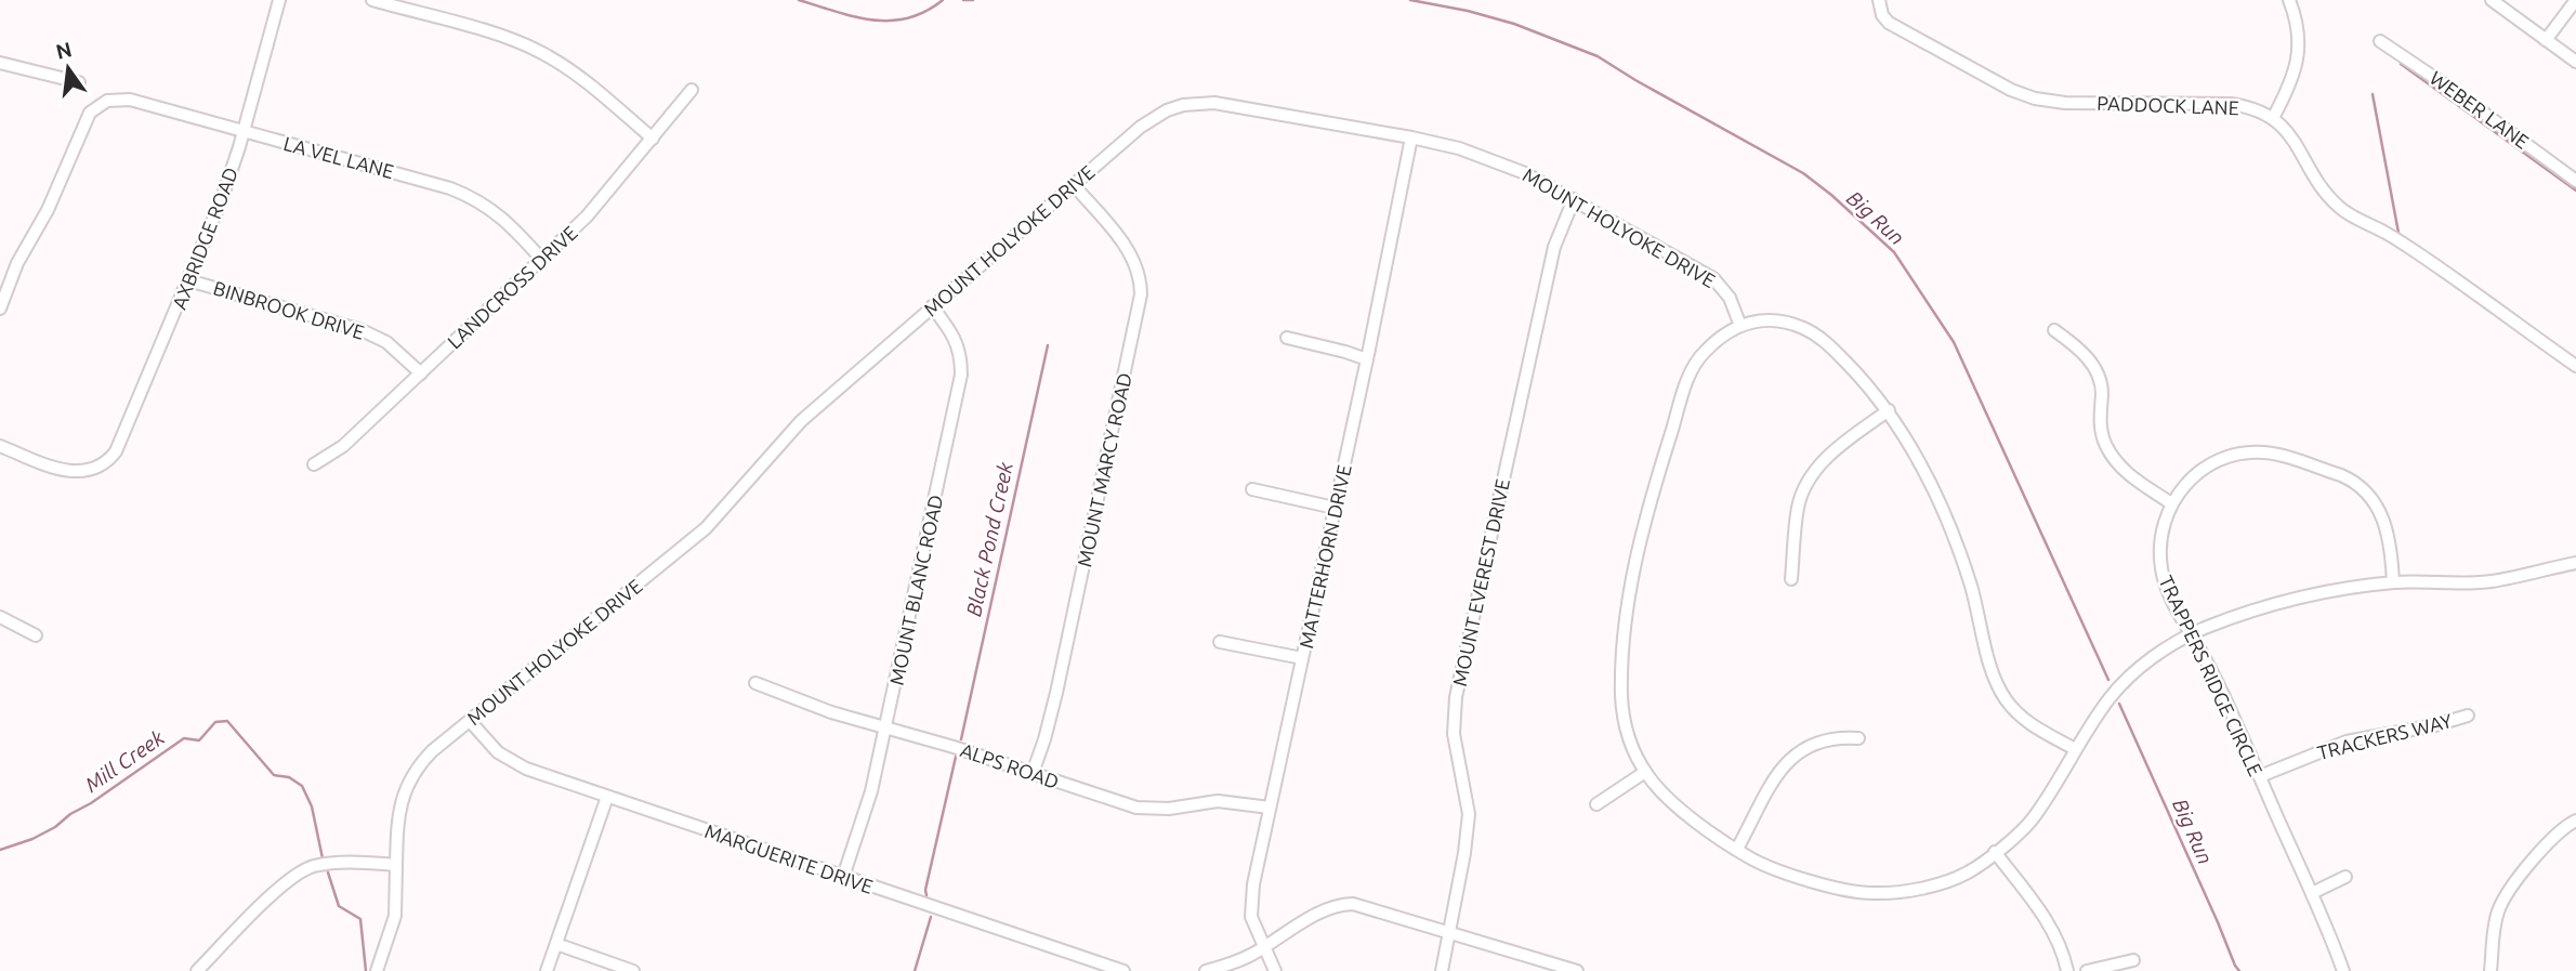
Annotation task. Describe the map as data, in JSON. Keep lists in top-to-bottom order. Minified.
{"streets":{"street":["PADDOCK LANE","WEBER LANE","LA VEL LANE","MOUNT HOLYOKE DRIVE","AXBRIDGE ROAD","LANDCROSS DRIVE","BINBROOK DRIVE","MOUNT MARCY ROAD","MATTERHORN DRIVE","MOUNT EVEREST DRIVE","MOUNT BLANC ROAD","TRAPPERS RIDGE CIRCLE","TRACKERS WAY","ALPS ROAD","MARGUERITE DRIVE"]},"crossings":[["LA VEL LANE","AXBRIDGE ROAD"],["LA VEL LANE","LANDCROSS DRIVE"],["MOUNT HOLYOKE DRIVE","MOUNT MARCY ROAD"],["MOUNT HOLYOKE DRIVE","MATTERHORN DRIVE"],["MOUNT HOLYOKE DRIVE","MOUNT EVEREST DRIVE"],["MOUNT HOLYOKE DRIVE","MOUNT BLANC ROAD"],["MOUNT HOLYOKE DRIVE","MARGUERITE DRIVE"],["AXBRIDGE ROAD","BINBROOK DRIVE"],["LANDCROSS DRIVE","BINBROOK DRIVE"],["MOUNT MARCY ROAD","ALPS ROAD"],["MATTERHORN DRIVE","ALPS ROAD"],["MOUNT BLANC ROAD","ALPS ROAD"],["MOUNT BLANC ROAD","MARGUERITE DRIVE"],["TRAPPERS RIDGE CIRCLE","TRACKERS WAY"]],"water":["Big Run","Black Pond Creek","Mill Creek"],"north":"top"}
